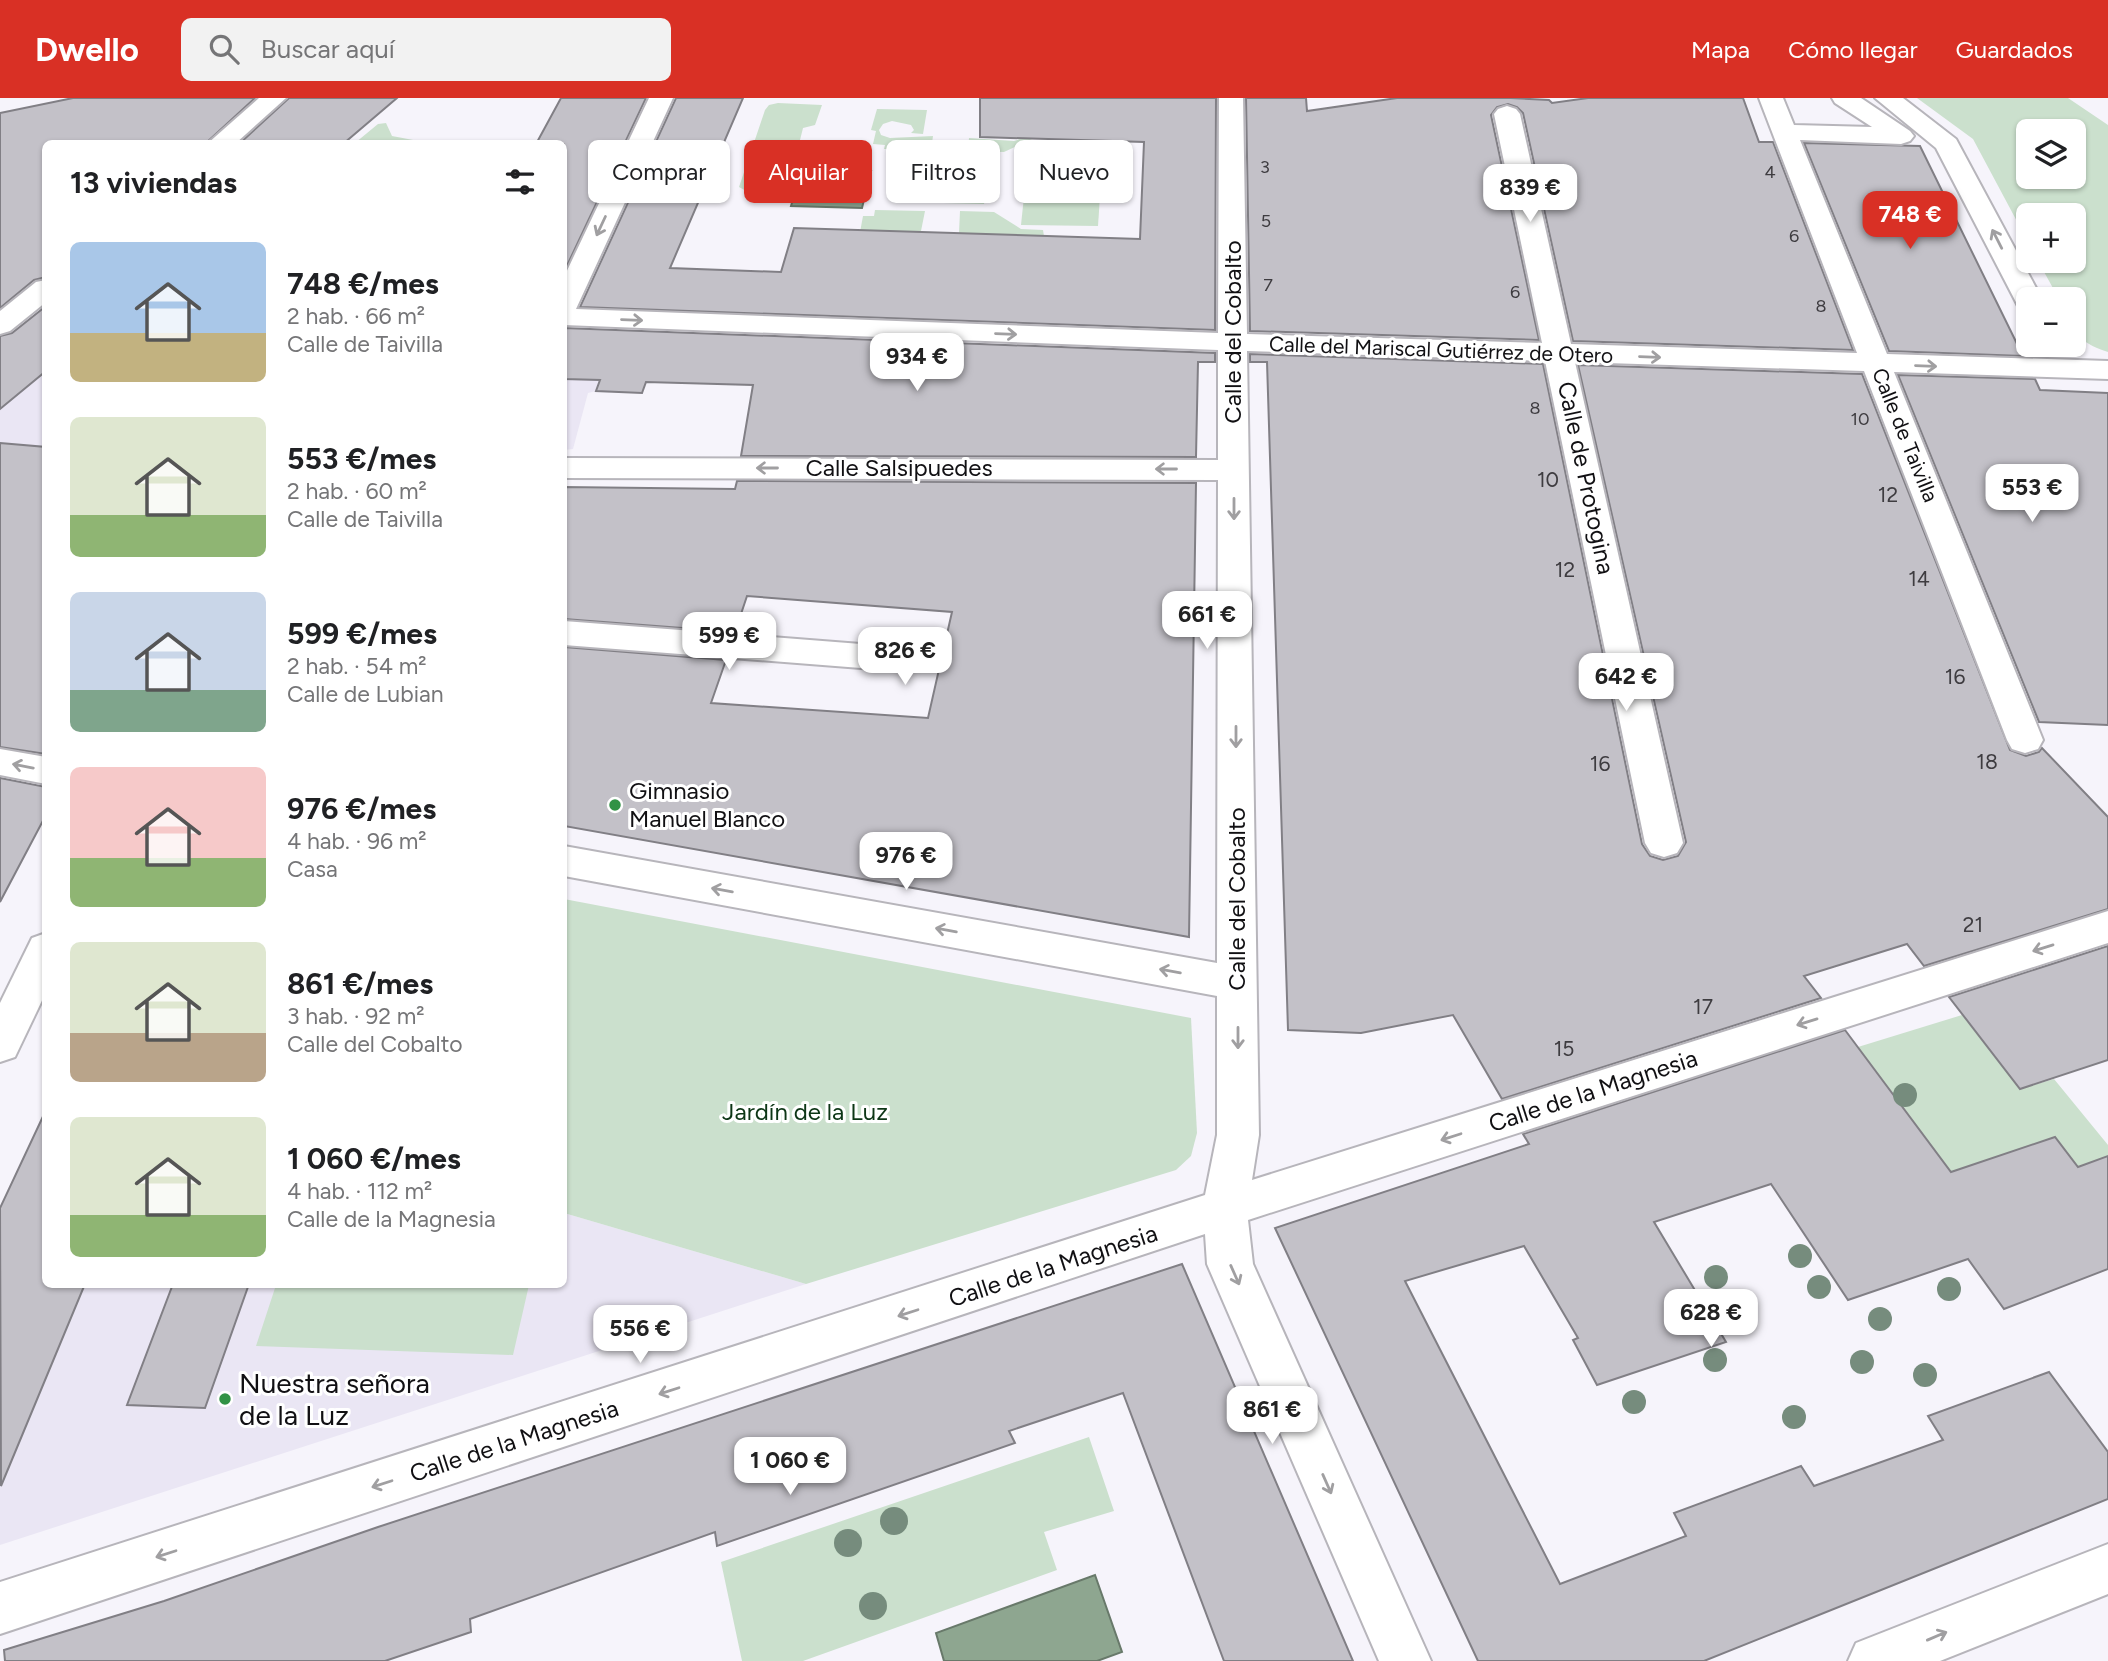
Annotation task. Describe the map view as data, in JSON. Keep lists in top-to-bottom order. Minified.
{"streets":{"street":["Calle del Cobalto","Calle del Mariscal Gutiérrez de Otero","Calle de Taivilla","Calle Salsipuedes","Calle de Protogina","Calle de la Magnesia"]},"crossings":[["Calle del Cobalto","Calle del Mariscal Gutiérrez de Otero"],["Calle del Cobalto","Calle Salsipuedes"],["Calle del Cobalto","Calle de la Magnesia"],["Calle del Mariscal Gutiérrez de Otero","Calle de Taivilla"],["Calle del Mariscal Gutiérrez de Otero","Calle de Protogina"]],"one_way":["Calle del Cobalto","Calle del Mariscal Gutiérrez de Otero","Calle de la Magnesia"],"parks":["Jardín de la Luz"],"places":["Gimnasio Manuel Blanco","Nuestra señora de la Luz"],"house_numbers":["3","4","5","6","7","6","8","8","10","10","12","12","14","16","18","16","21","17","15"],"page":{"header":"Dwello","search":"Buscar aquí","nav":["Mapa","Cómo llegar","Guardados"],"map_buttons":["+","−"],"chip":["Comprar","Alquilar","Filtros","Nuevo"],"heading":"13 viviendas","price":["839 €","748 €","934 €","553 €","661 €","599 €","826 €","642 €","976 €","628 €","556 €","861 €","1 060 €"],"list":[{"name":"748 €/mes","note":"2 hab. · 66 m² · Calle de Taivilla"},{"name":"553 €/mes","note":"2 hab. · 60 m² · Calle de Taivilla"},{"name":"599 €/mes","note":"2 hab. · 54 m² · Calle de Lubian"},{"name":"976 €/mes","note":"4 hab. · 96 m² · Casa"},{"name":"861 €/mes","note":"3 hab. · 92 m² · Calle del Cobalto"},{"name":"1 060 €/mes","note":"4 hab. · 112 m² · Calle de la Magnesia"}]}}
